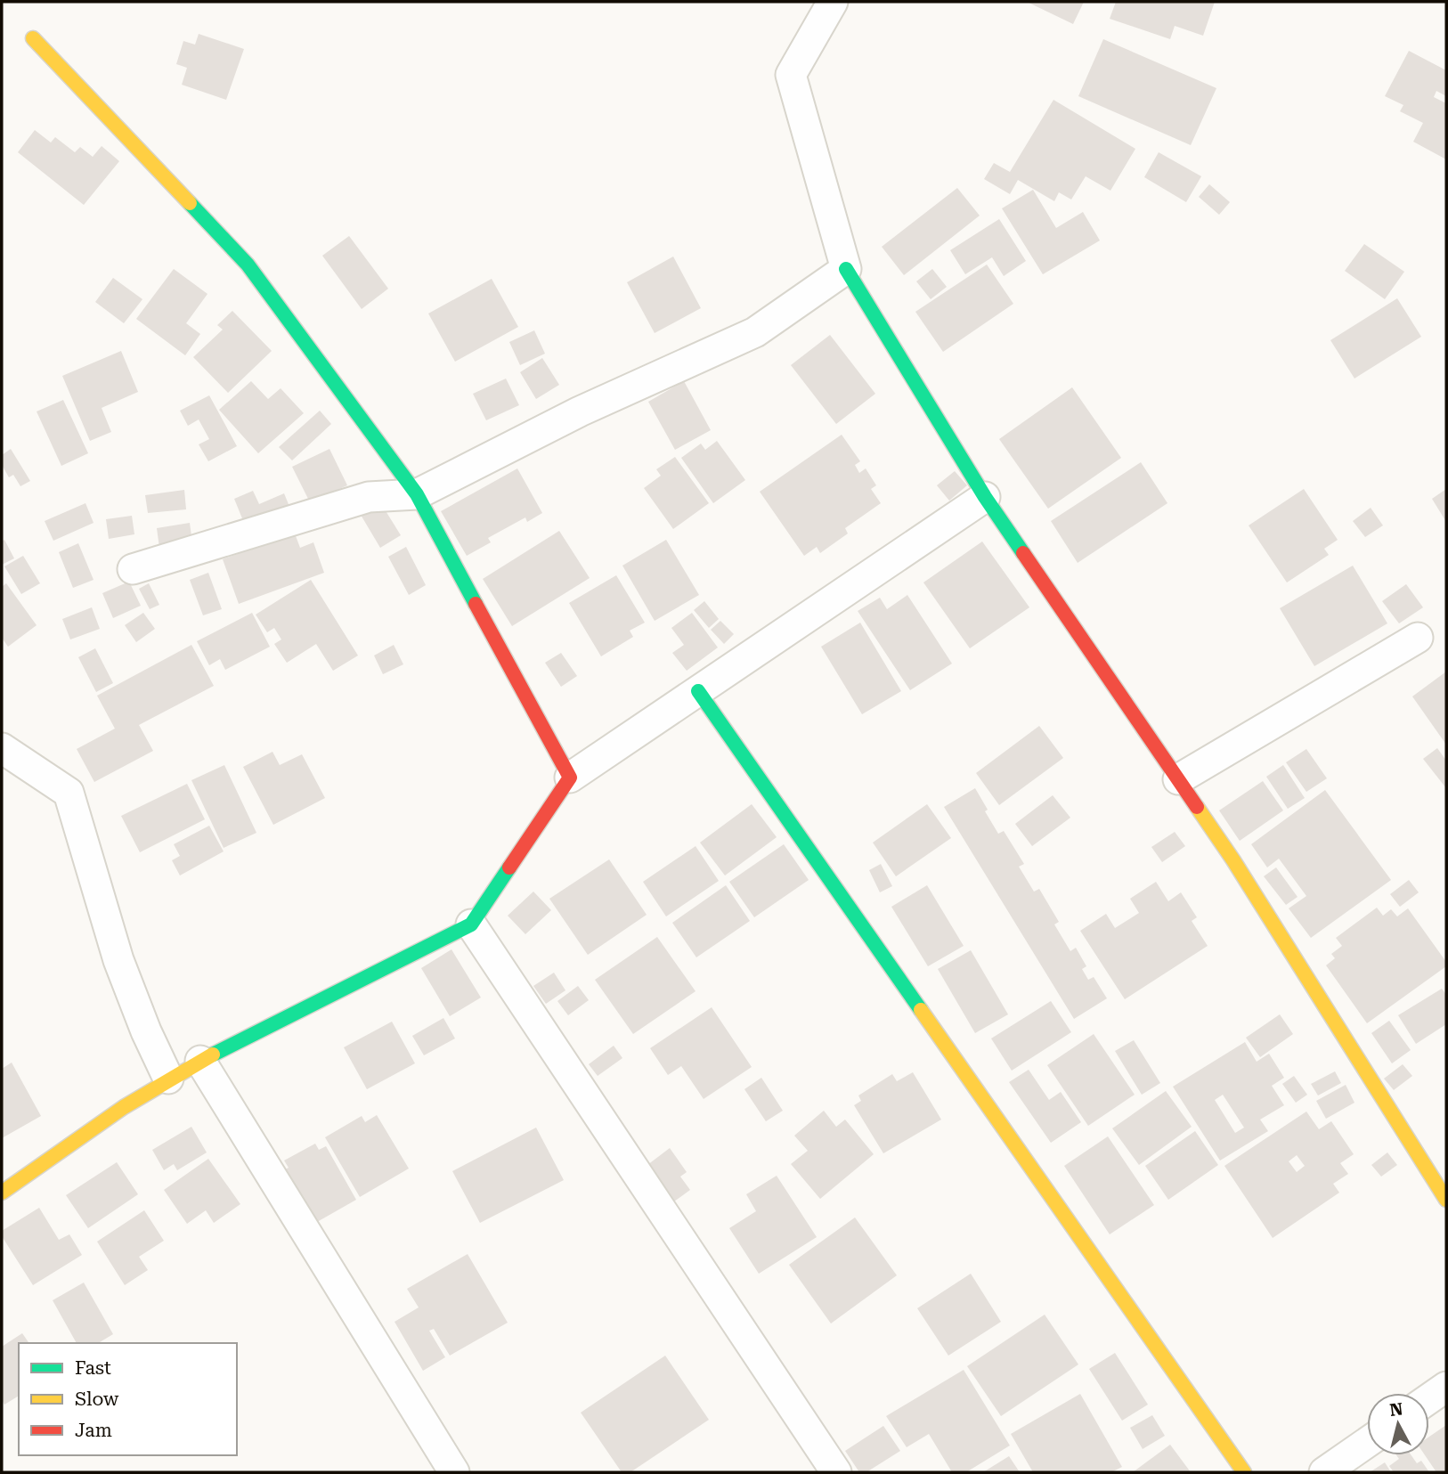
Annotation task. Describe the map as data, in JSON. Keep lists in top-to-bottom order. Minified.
{"legend":["Fast","Slow","Jam"],"north":"top"}
